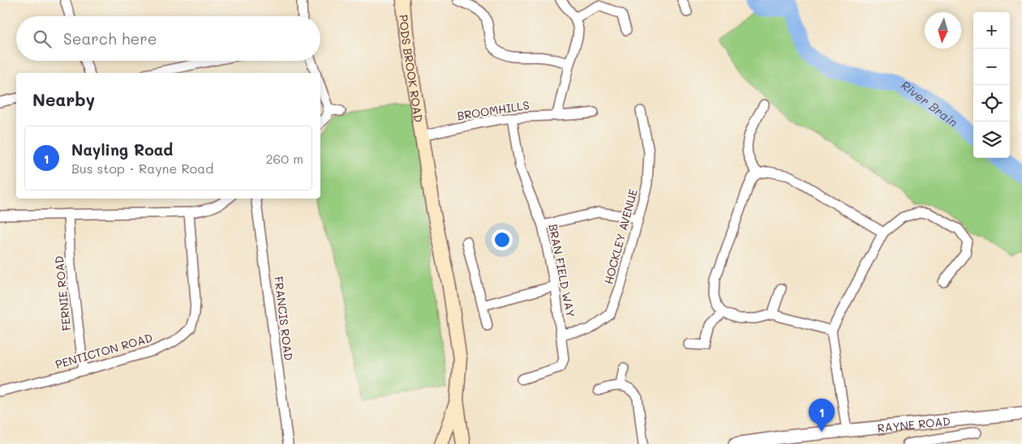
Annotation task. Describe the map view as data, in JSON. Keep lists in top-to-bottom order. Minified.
{"streets":{"main road":["PODS BROOK ROAD"],"street":["BROOMHILLS","HOCKLEY AVENUE","BRAN FIELD WAY","FERNIE ROAD","FRANCIS ROAD","PENTICTON ROAD","RAYNE ROAD"]},"crossings":[["PODS BROOK ROAD","BROOMHILLS"],["BROOMHILLS","BRAN FIELD WAY"],["HOCKLEY AVENUE","BRAN FIELD WAY"],["FERNIE ROAD","PENTICTON ROAD"]],"water":["River Brain"],"north":"bottom","page":{"map_buttons":["+","−"],"search":"Search here","heading":"Nearby","list":[{"mark":"1","name":"Nayling Road","note":"Bus stop · Rayne Road","value":"260 m"}],"pins":"1"}}
